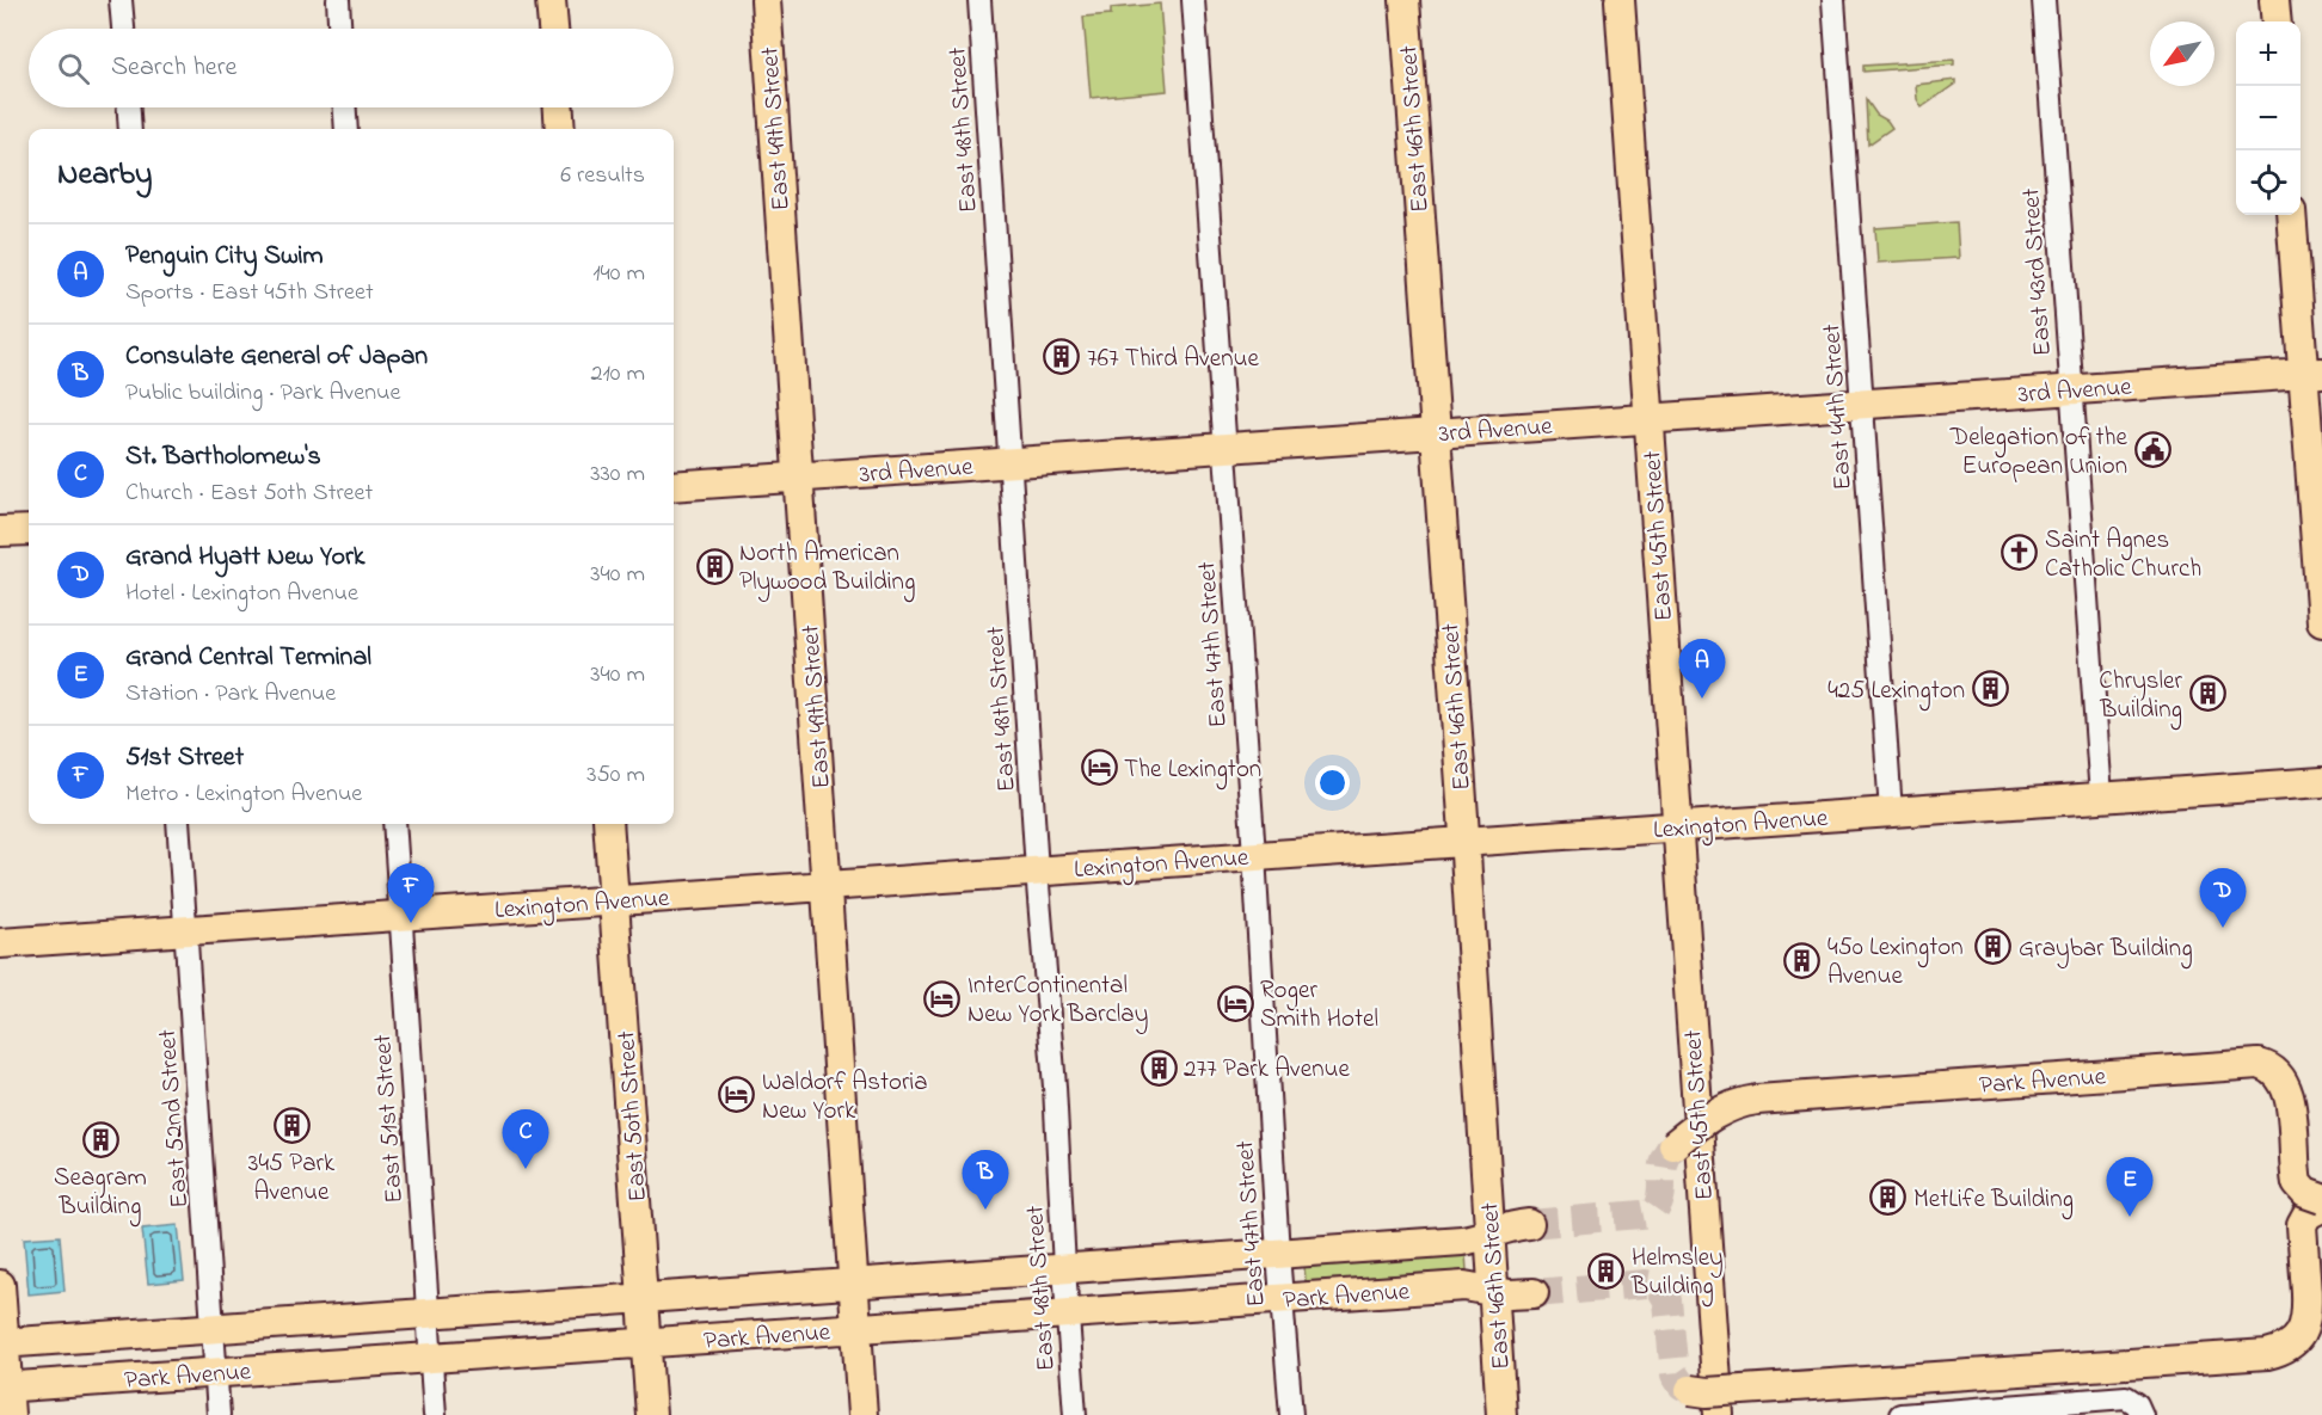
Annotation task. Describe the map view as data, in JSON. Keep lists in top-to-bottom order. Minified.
{"streets":{"main road":["East 49th Street","East 46th Street","3rd Avenue","East 45th Street","Lexington Avenue","Park Avenue","East 50th Street"],"street":["East 48th Street","East 43rd Street","East 44th Street","East 47th Street","East 52nd Street","East 51st Street"]},"crossings":[["East 49th Street","3rd Avenue"],["East 49th Street","Lexington Avenue"],["East 49th Street","Park Avenue"],["East 46th Street","3rd Avenue"],["East 46th Street","Lexington Avenue"],["East 46th Street","Park Avenue"],["East 48th Street","3rd Avenue"],["East 48th Street","Lexington Avenue"],["East 48th Street","Park Avenue"],["East 43rd Street","3rd Avenue"],["East 43rd Street","Lexington Avenue"],["3rd Avenue","East 44th Street"],["3rd Avenue","East 45th Street"],["3rd Avenue","East 47th Street"],["East 44th Street","Lexington Avenue"],["East 45th Street","Lexington Avenue"],["East 47th Street","Lexington Avenue"],["East 47th Street","Park Avenue"],["Lexington Avenue","East 50th Street"],["Lexington Avenue","East 52nd Street"],["Lexington Avenue","East 51st Street"],["Park Avenue","East 50th Street"],["Park Avenue","East 52nd Street"],["Park Avenue","East 51st Street"]],"places":{"building":["767 Third Avenue","North American Plywood Building","425 Lexington","Chrysler Building","Graybar Building","450 Lexington Avenue","277 Park Avenue","345 Park Avenue","Seagram Building","MetLife Building","Helmsley Building"],"public building":["Delegation of the European Union"],"church":["Saint Agnes Catholic Church"],"hotel":["The Lexington","InterContinental New York Barclay","Roger Smith Hotel","Waldorf Astoria New York"]},"north":"bottom left","page":{"map_buttons":["+","−"],"search":"Search here","heading":["Nearby","6 results"],"list":[{"mark":"A","name":"Penguin City Swim","note":"Sports · East 45th Street","value":"140 m"},{"mark":"B","name":"Consulate General of Japan","note":"Public building · Park Avenue","value":"210 m"},{"mark":"C","name":"St. Bartholomew's","note":"Church · East 50th Street","value":"330 m"},{"mark":"D","name":"Grand Hyatt New York","note":"Hotel · Lexington Avenue","value":"340 m"},{"mark":"E","name":"Grand Central Terminal","note":"Station · Park Avenue","value":"340 m"},{"mark":"F","name":"51st Street","note":"Metro · Lexington Avenue","value":"350 m"}],"pins":["A","F","D","C","B","E"]}}
